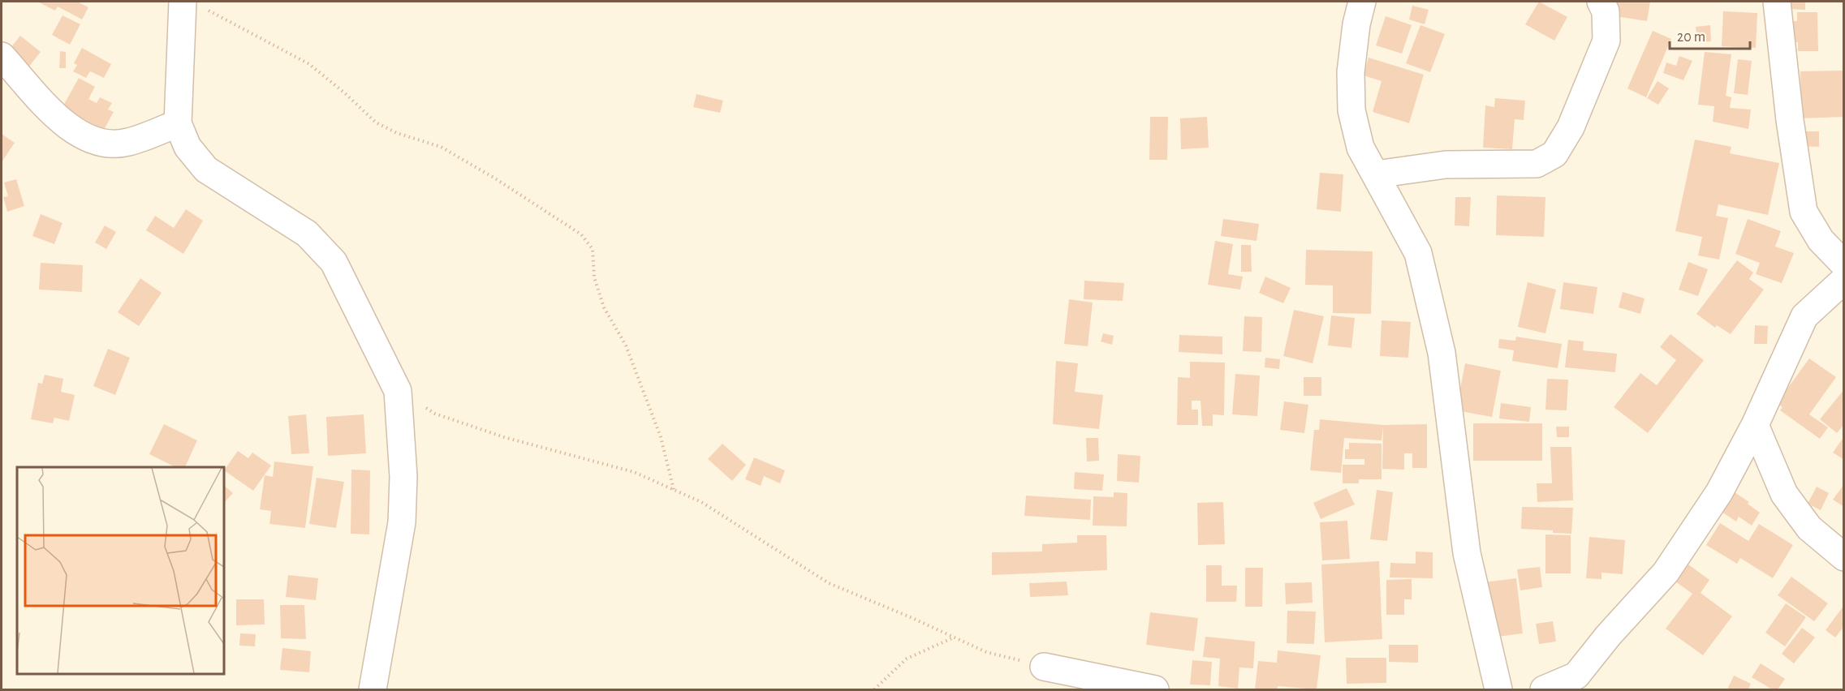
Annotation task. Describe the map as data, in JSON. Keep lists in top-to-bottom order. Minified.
{"scale_bar":"20 m"}
